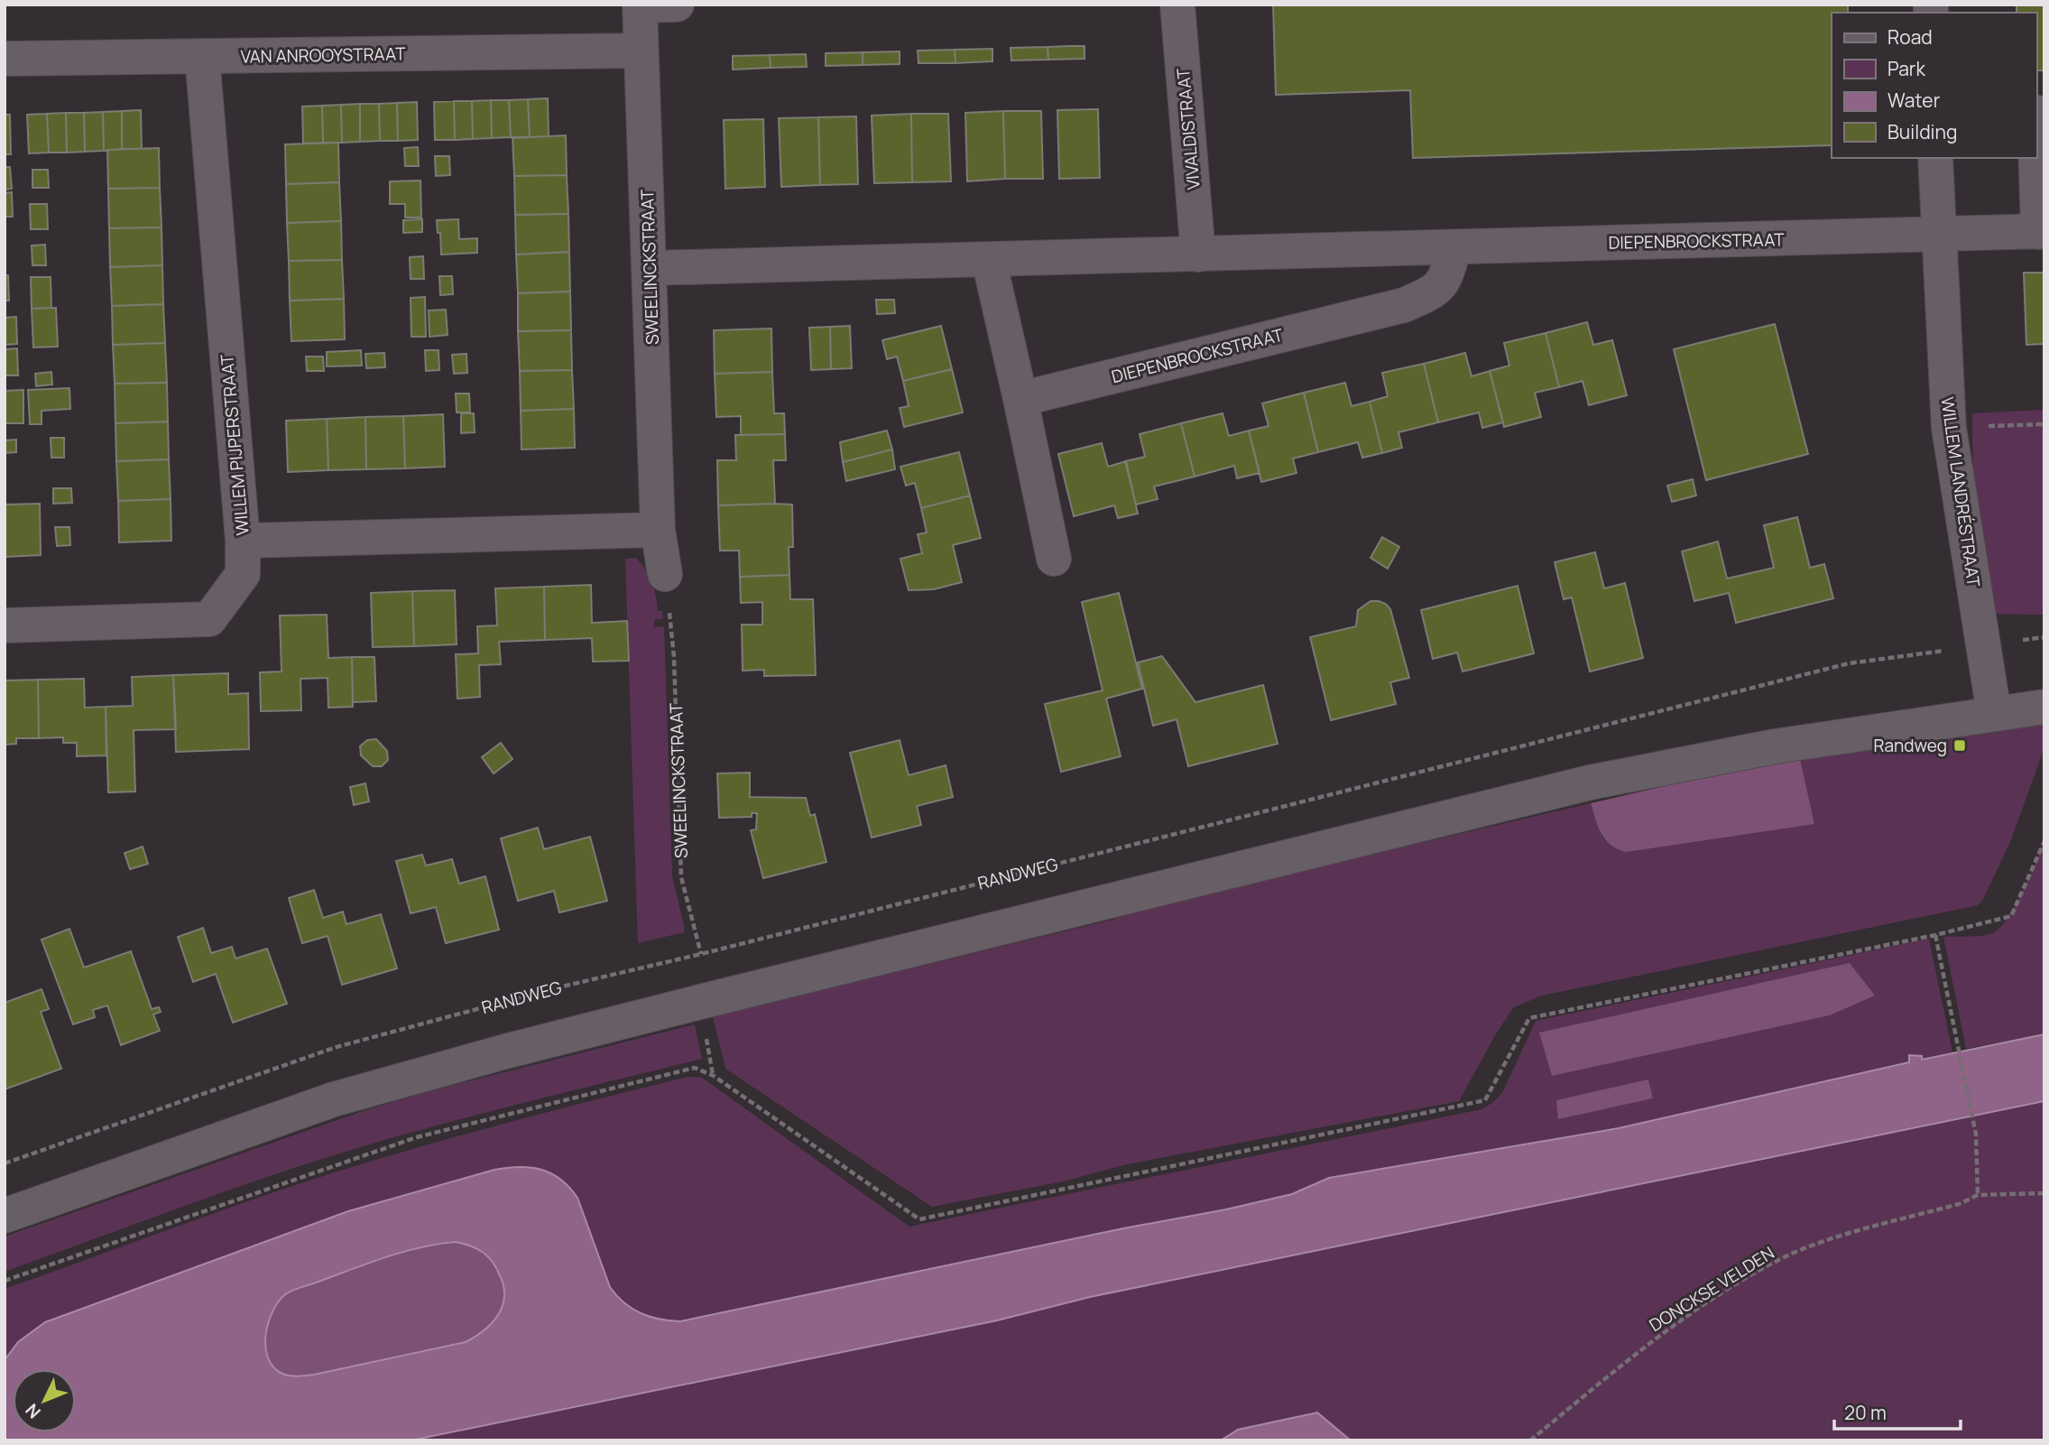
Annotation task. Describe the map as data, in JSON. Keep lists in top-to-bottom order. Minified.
{"streets":{"street":["VAN ANROOYSTRAAT","VIVALDISTRAAT","DIEPENBROCKSTRAAT","SWEELINCKSTRAAT","WILLEM PIJPERSTRAAT","WILLEM LANDRÉSTRAAT"],"path":["RANDWEG","DONCKSE VELDEN"]},"crossings":[["VAN ANROOYSTRAAT","SWEELINCKSTRAAT"],["VAN ANROOYSTRAAT","WILLEM PIJPERSTRAAT"],["VIVALDISTRAAT","DIEPENBROCKSTRAAT"],["DIEPENBROCKSTRAAT","SWEELINCKSTRAAT"],["DIEPENBROCKSTRAAT","WILLEM LANDRÉSTRAAT"],["SWEELINCKSTRAAT","RANDWEG"],["WILLEM LANDRÉSTRAAT","RANDWEG"]],"places":{"transit":["Randweg"]},"legend":["Road","Park","Water","Building"],"scale_bar":"20 m","north":"bottom left"}
